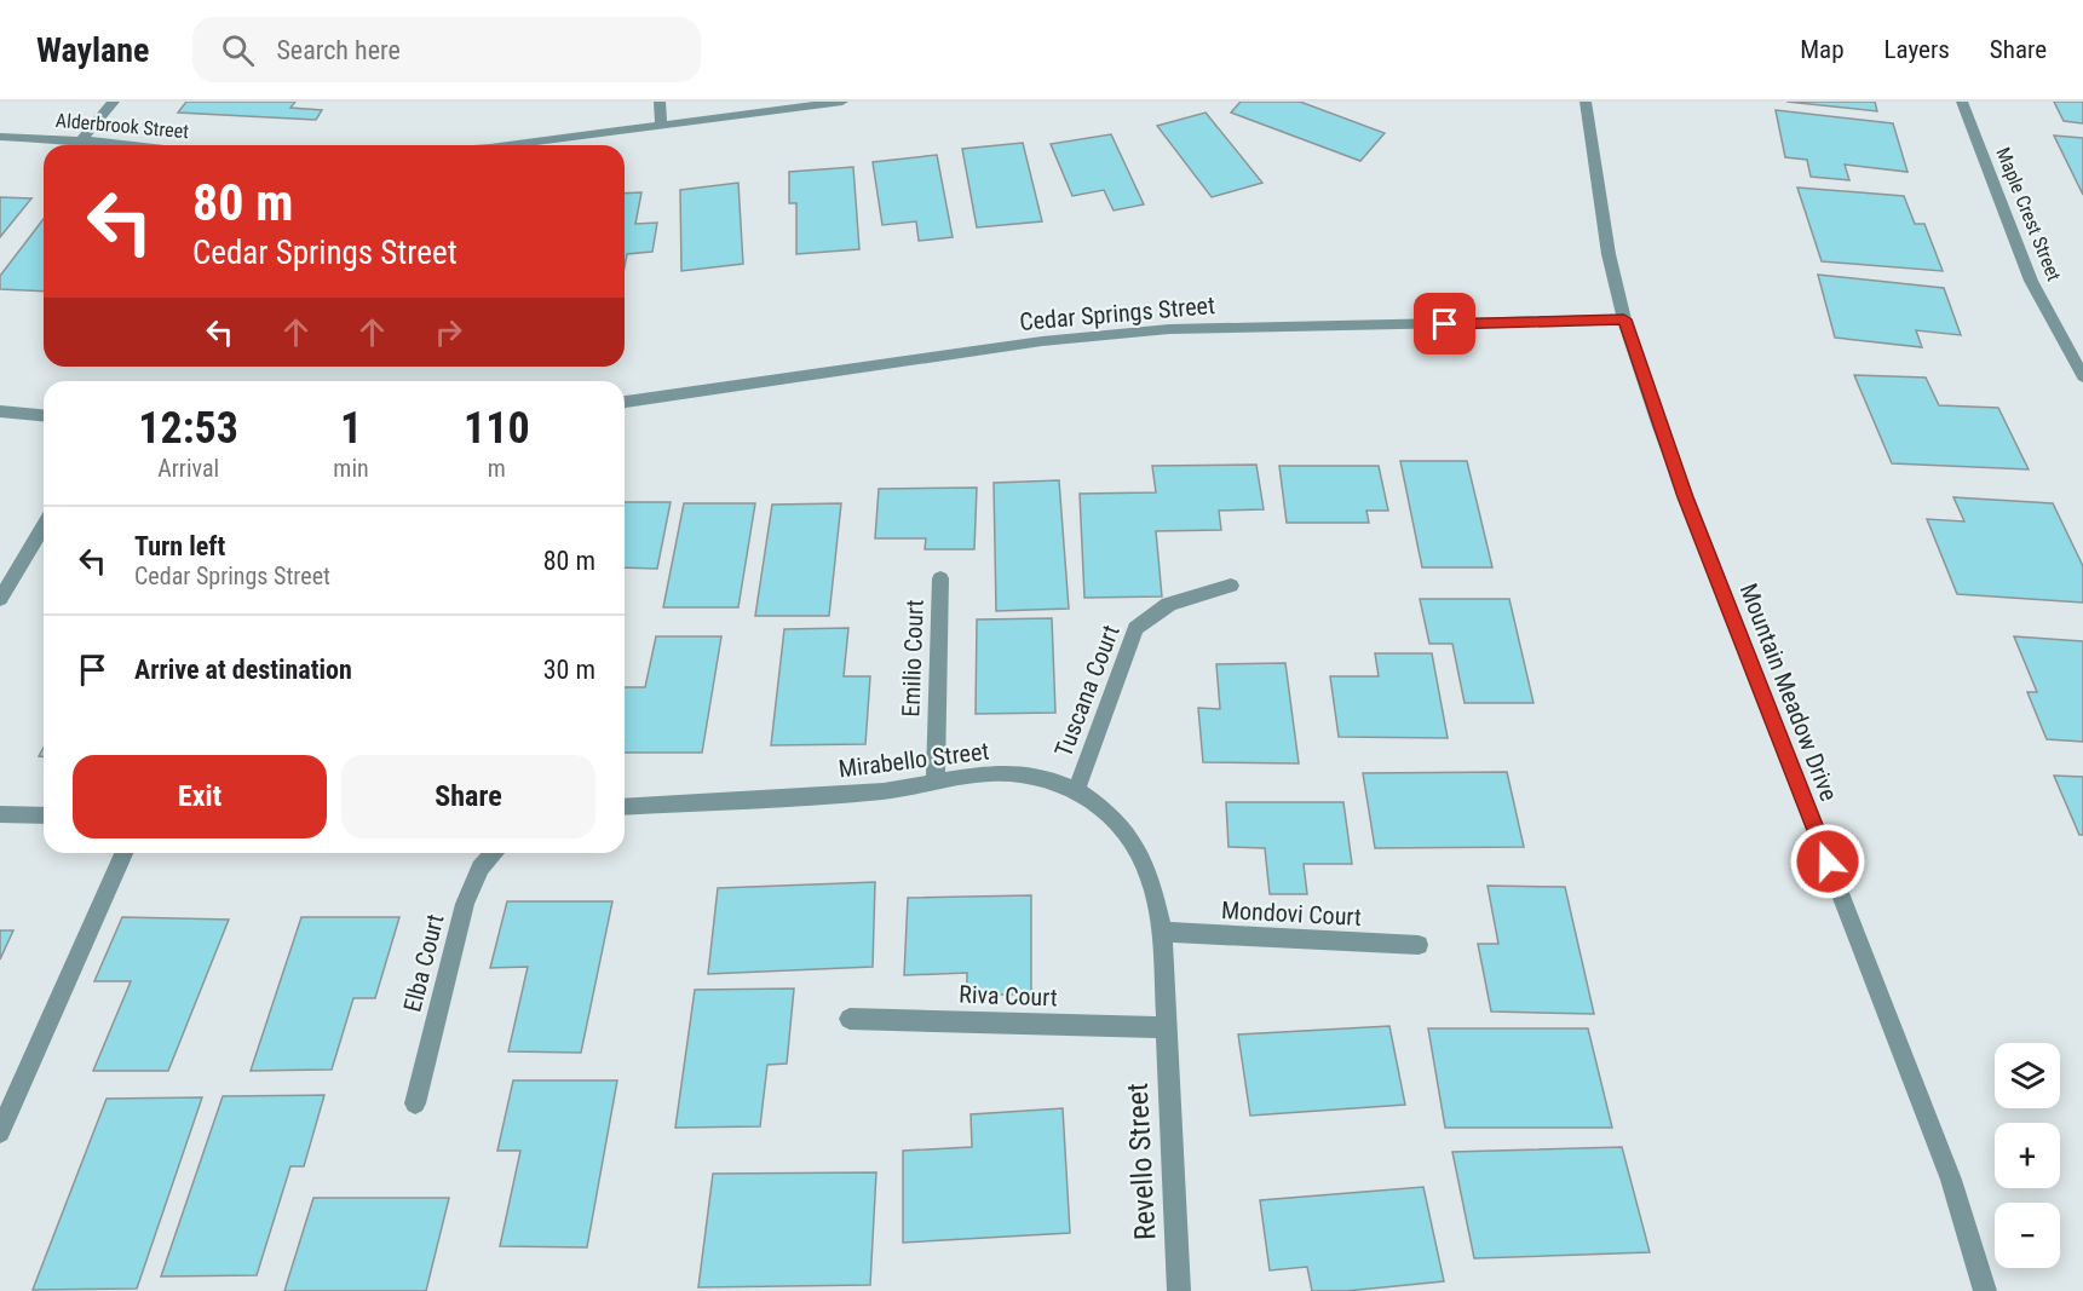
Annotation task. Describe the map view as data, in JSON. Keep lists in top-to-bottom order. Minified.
{"streets":{"street":["Alderbrook Street","Maple Crest Street","Cedar Springs Street","Emilio Court","Tuscana Court","Mountain Meadow Drive","Mirabello Street","Mondovi Court","Elba Court","Riva Court","Revello Street"]},"crossings":[["Cedar Springs Street","Mountain Meadow Drive"],["Emilio Court","Mirabello Street"],["Tuscana Court","Mirabello Street"],["Mirabello Street","Mondovi Court"],["Mirabello Street","Riva Court"],["Mirabello Street","Revello Street"],["Riva Court","Revello Street"]],"page":{"header":"Waylane","search":"Search here","nav":["Map","Layers","Share"],"turn":["80 m","Cedar Springs Street"],"eta":["12:53","Arrival","1","min","110","m"],"list":[{"name":"Turn left","note":"Cedar Springs Street","value":"80 m"},{"name":"Arrive at destination","value":"30 m"}],"buttons":["Exit","Share"],"map_buttons":["+","−"]}}
